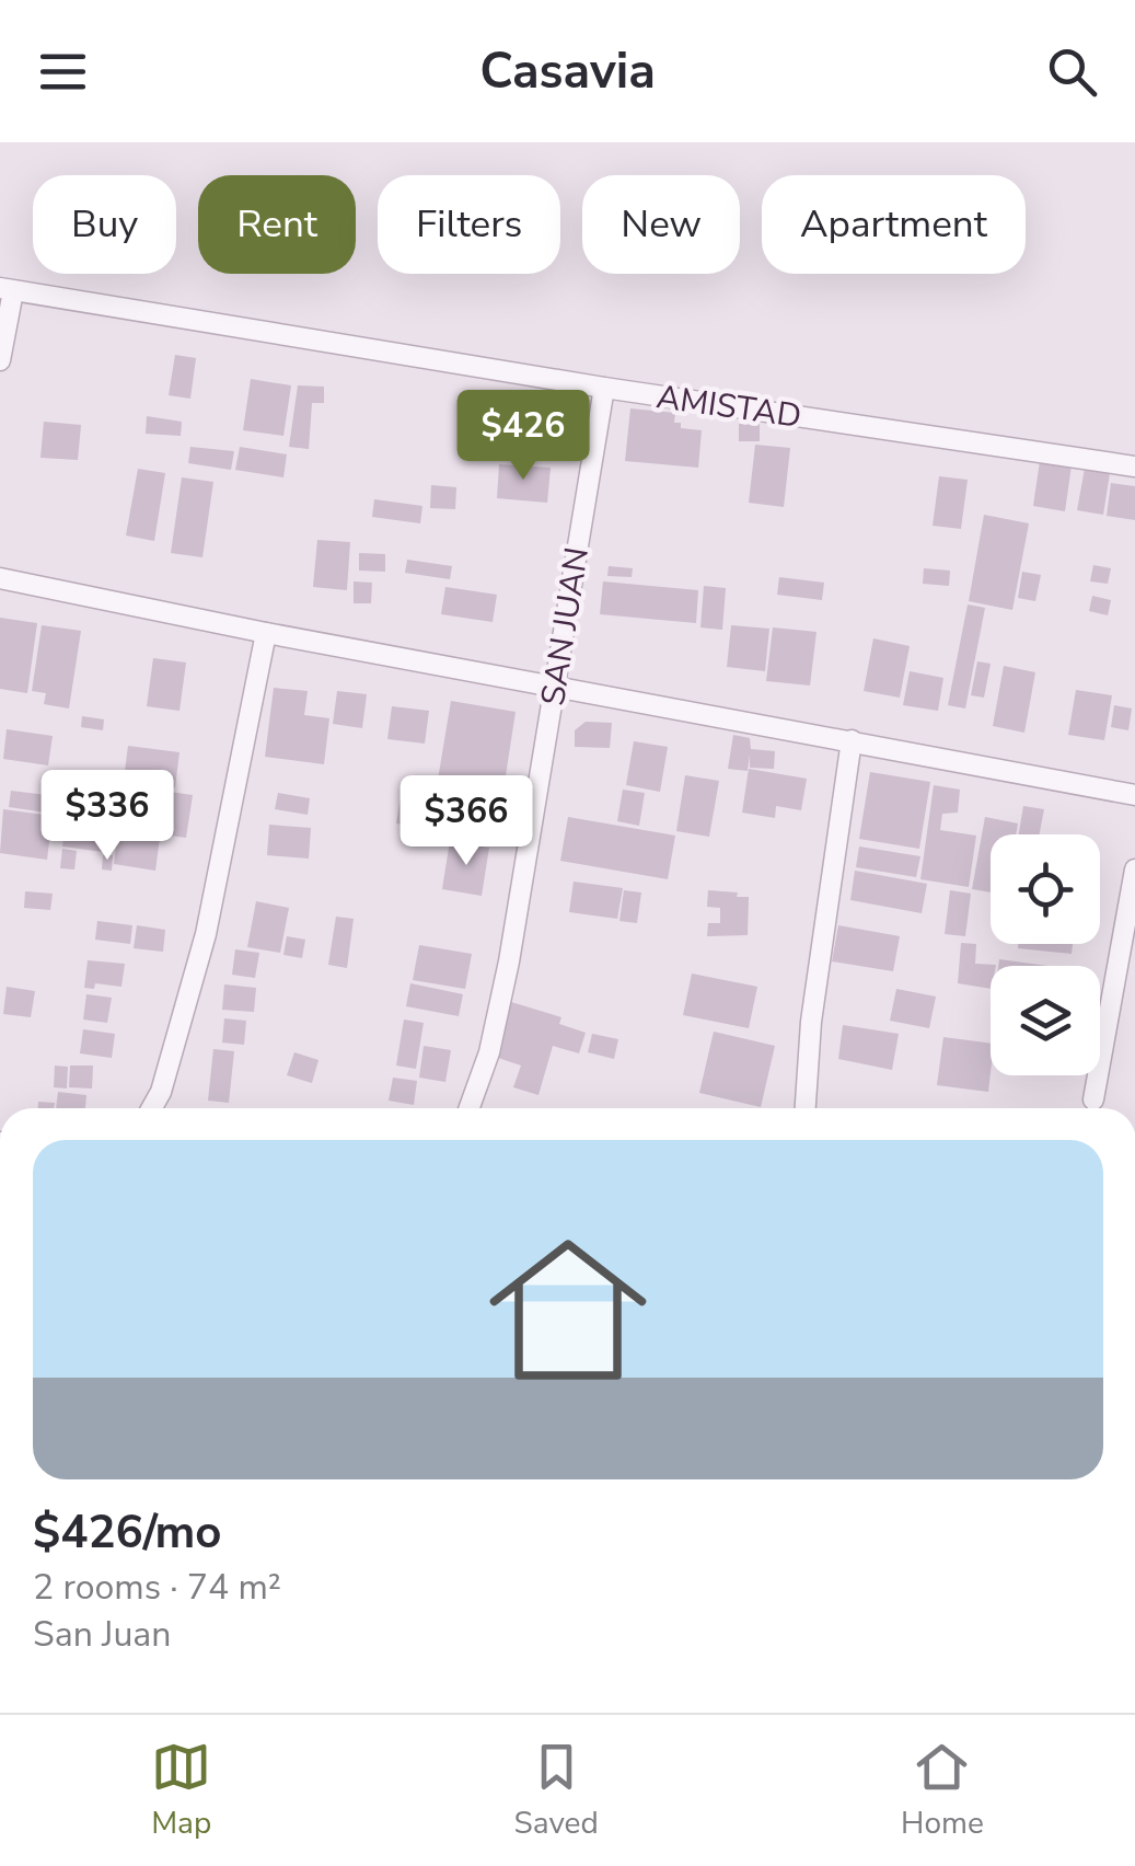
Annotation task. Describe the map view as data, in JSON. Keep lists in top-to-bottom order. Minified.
{"streets":{"street":["AMISTAD","SAN JUAN"]},"crossings":[["AMISTAD","SAN JUAN"]],"page":{"header":"Casavia","chip":["Buy","Rent","Filters","New","Apartment"],"price":["$426","$336","$366"],"list":[{"name":"$426/mo","note":"2 rooms · 74 m² · San Juan"}],"tabs":["Map","Saved","Home"]}}
